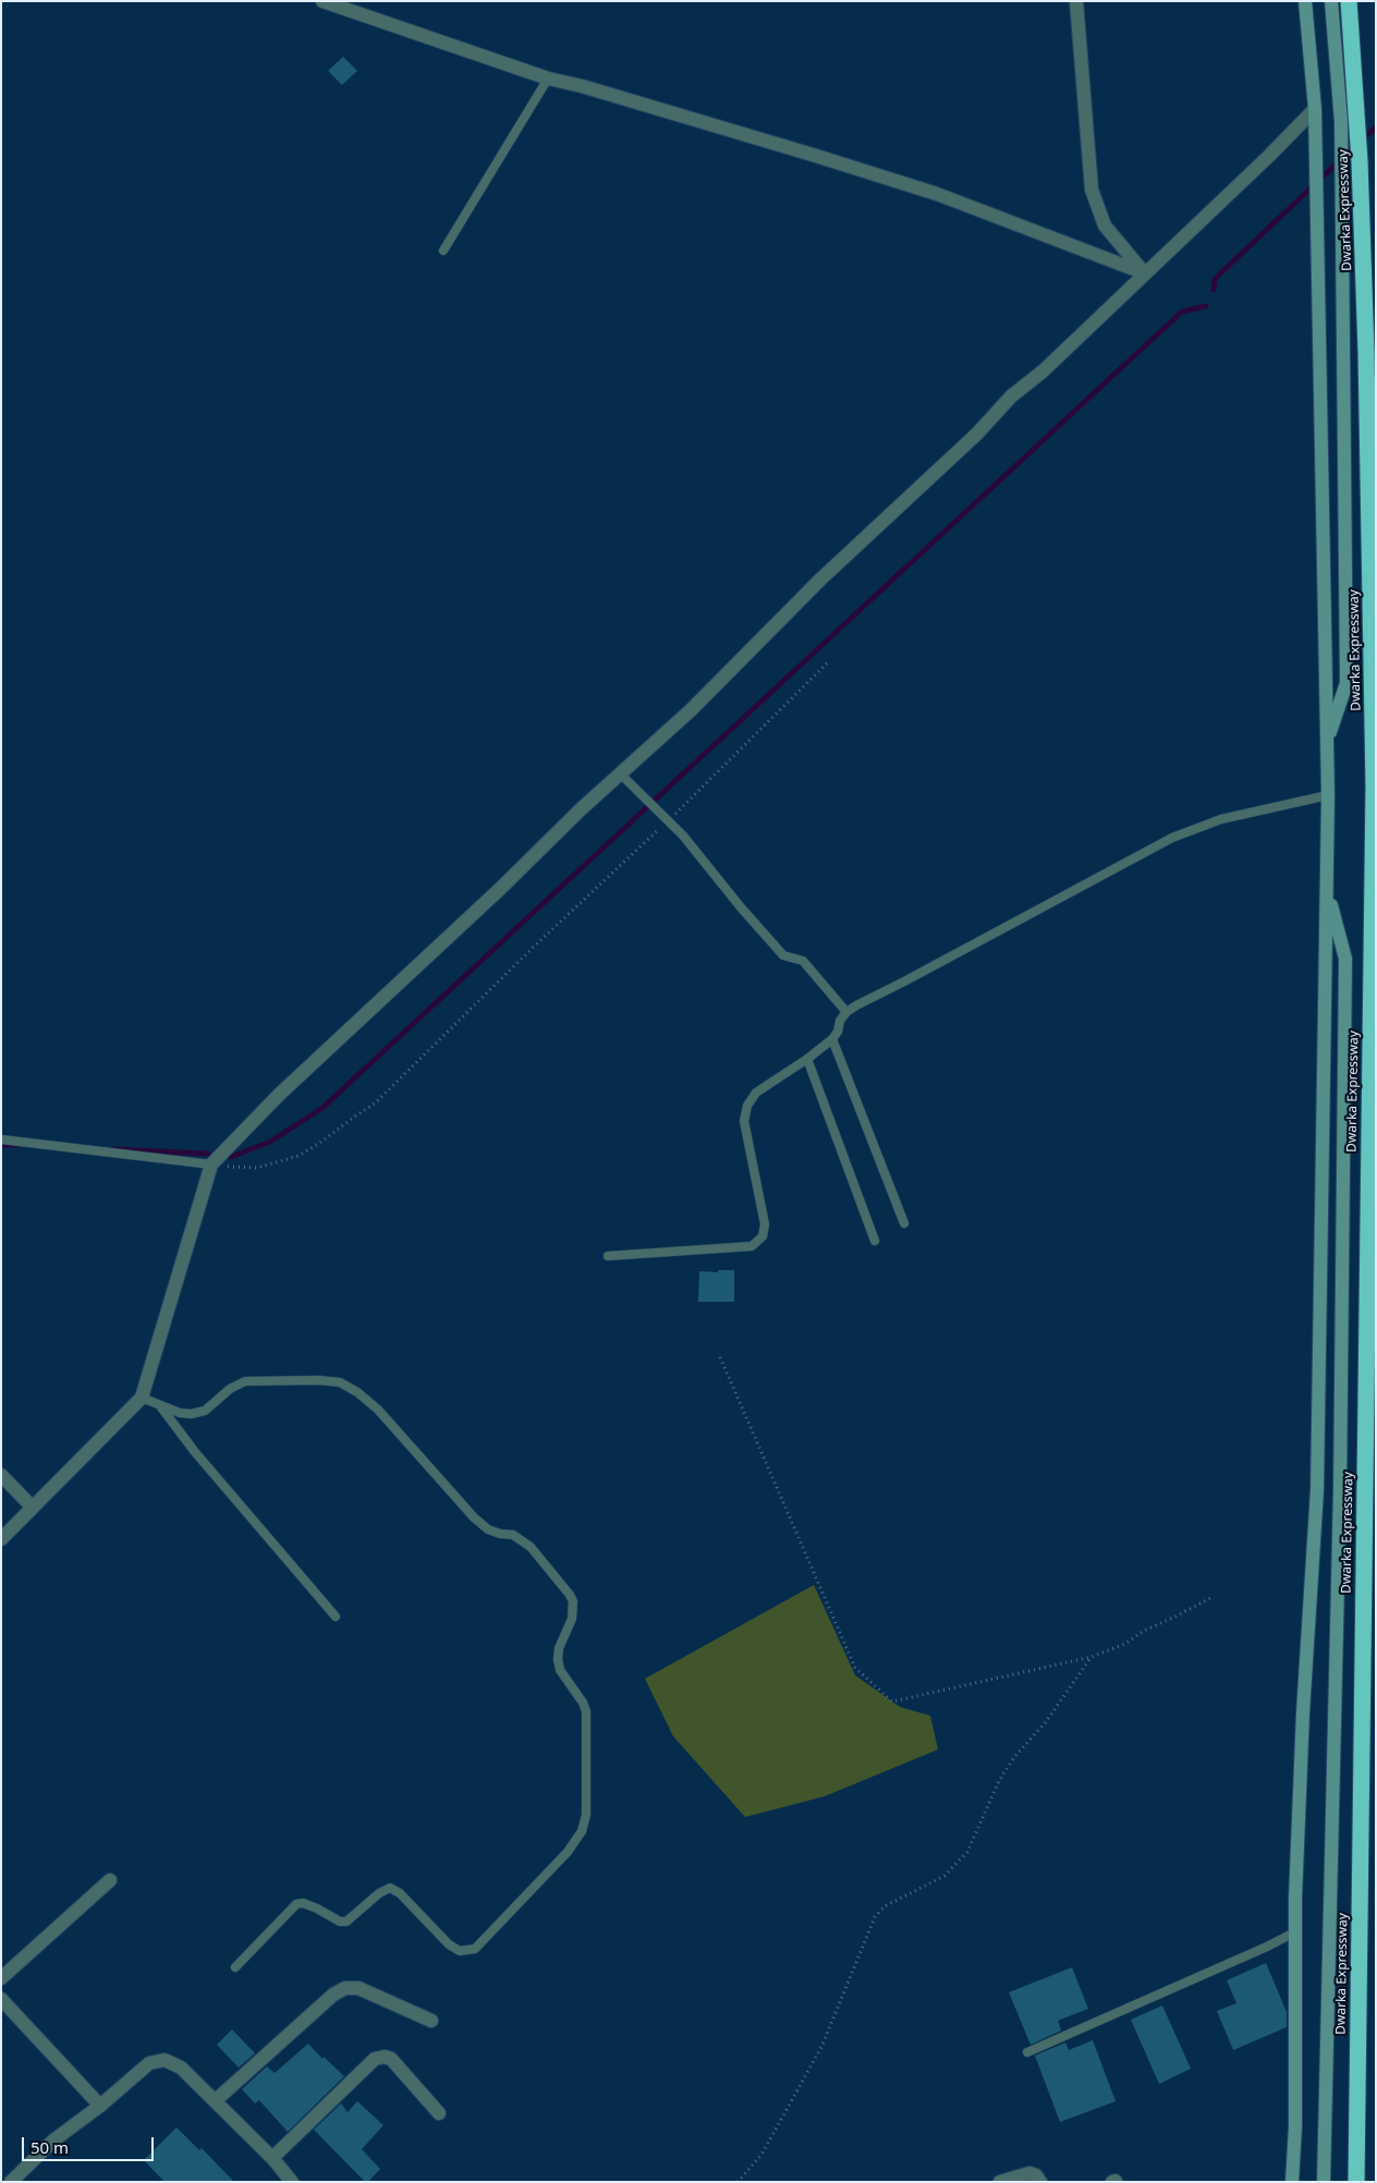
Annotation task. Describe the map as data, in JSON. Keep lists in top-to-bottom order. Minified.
{"streets":{"highway":["Dwarka Expressway"]},"scale_bar":"50 m"}
